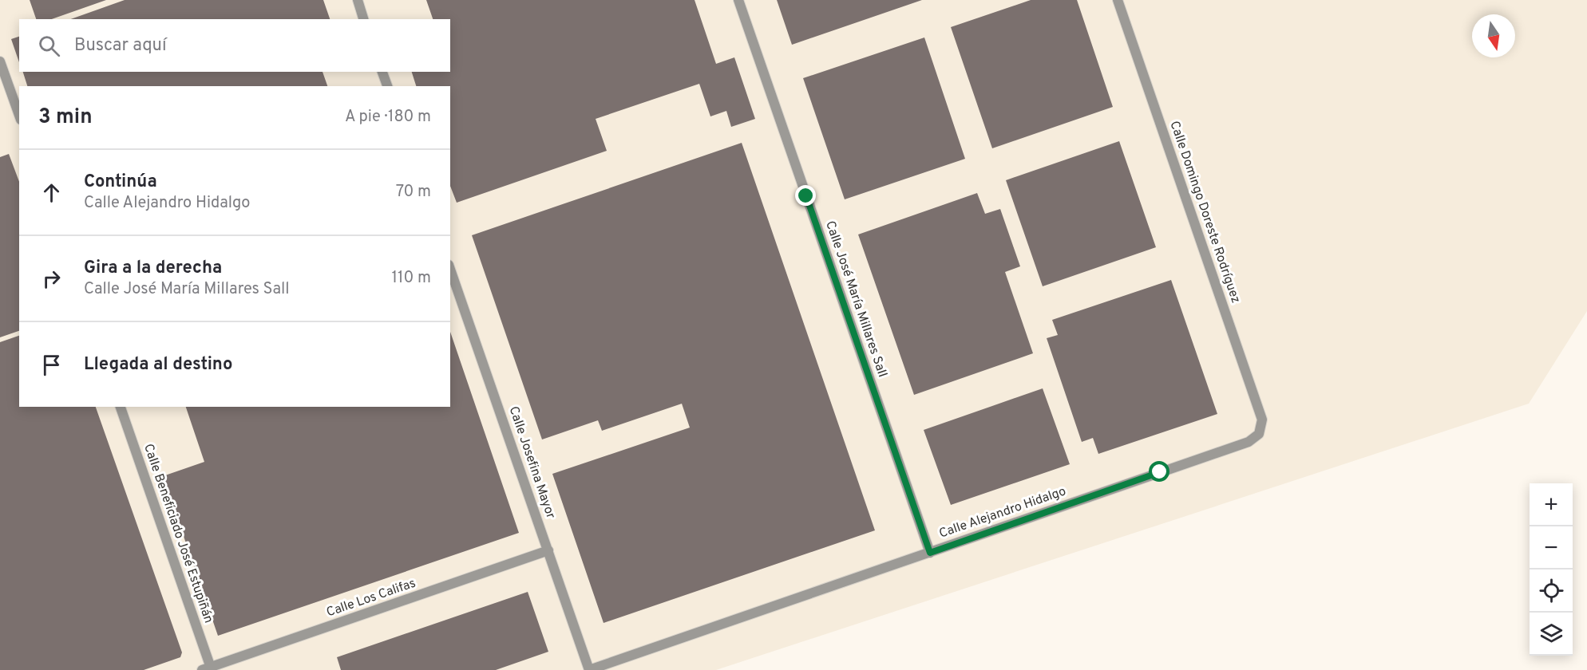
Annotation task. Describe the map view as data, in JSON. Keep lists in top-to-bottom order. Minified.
{"streets":{"street":["Calle Domingo Doreste Rodríguez","Calle José María Millares Sall","Calle Josefina Mayor","Calle Alejandro Hidalgo","Calle Beneficiado José Estupiñán","Calle Los Califas"]},"crossings":[["Calle Domingo Doreste Rodríguez","Calle Alejandro Hidalgo"],["Calle José María Millares Sall","Calle Alejandro Hidalgo"],["Calle Josefina Mayor","Calle Alejandro Hidalgo"],["Calle Josefina Mayor","Calle Los Califas"],["Calle Beneficiado José Estupiñán","Calle Los Califas"]],"north":"bottom","page":{"search":"Buscar aquí","heading":["3 min","A pie · 180 m"],"list":[["Continúa","Calle Alejandro Hidalgo","70 m"],["Gira a la derecha","Calle José María Millares Sall","110 m"],"Llegada al destino"],"map_buttons":["+","−"]}}
